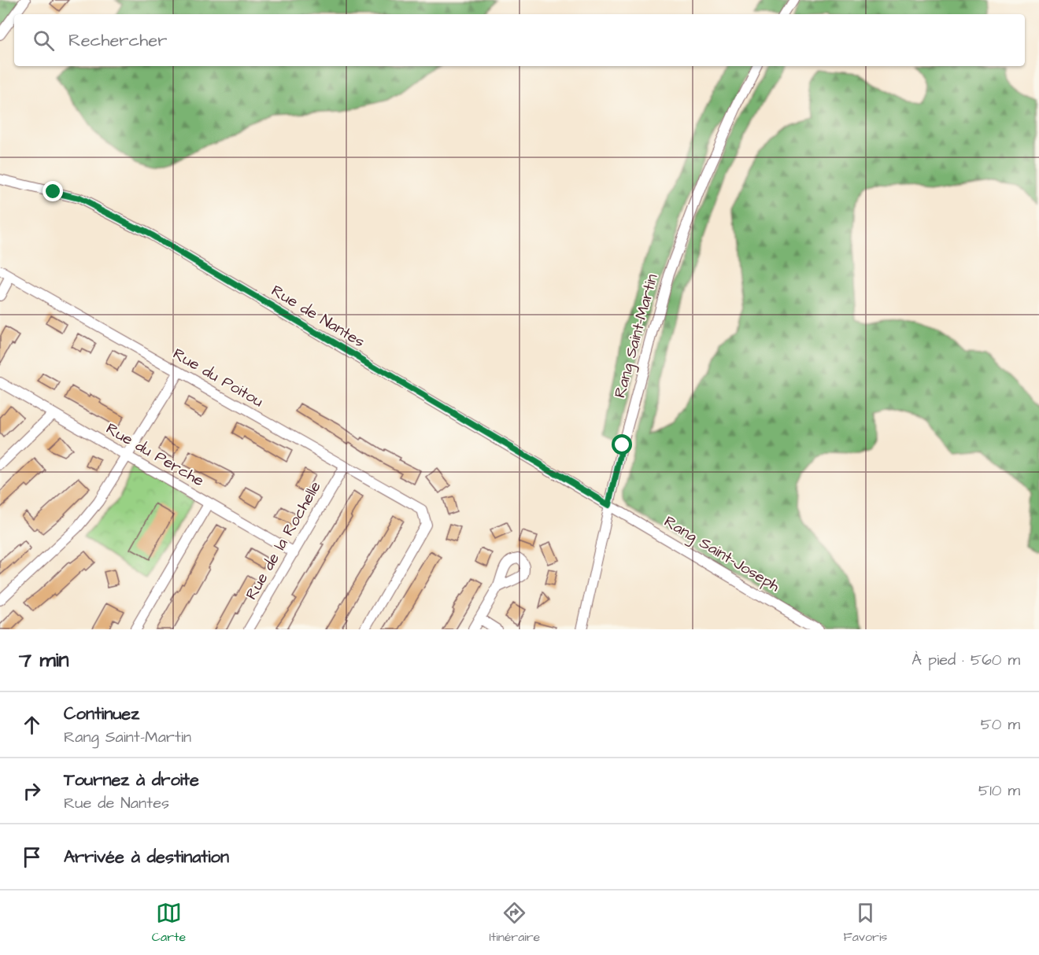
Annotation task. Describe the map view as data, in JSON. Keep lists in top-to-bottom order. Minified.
{"streets":{"street":["Rue de Nantes","Rang Saint-Martin","Rue du Poitou","Rue du Perche","Rue de la Rochelle","Rang Saint-Joseph"]},"crossings":[["Rue de Nantes","Rang Saint-Martin"],["Rue de Nantes","Rang Saint-Joseph"],["Rang Saint-Martin","Rang Saint-Joseph"],["Rue du Poitou","Rue de la Rochelle"],["Rue du Perche","Rue de la Rochelle"]],"page":{"search":"Rechercher","heading":["7 min","À pied · 560 m"],"list":[["Continuez","Rang Saint-Martin","50 m"],["Tournez à droite","Rue de Nantes","510 m"],"Arrivée à destination"],"nav":["Carte","Itinéraire","Favoris"]}}
